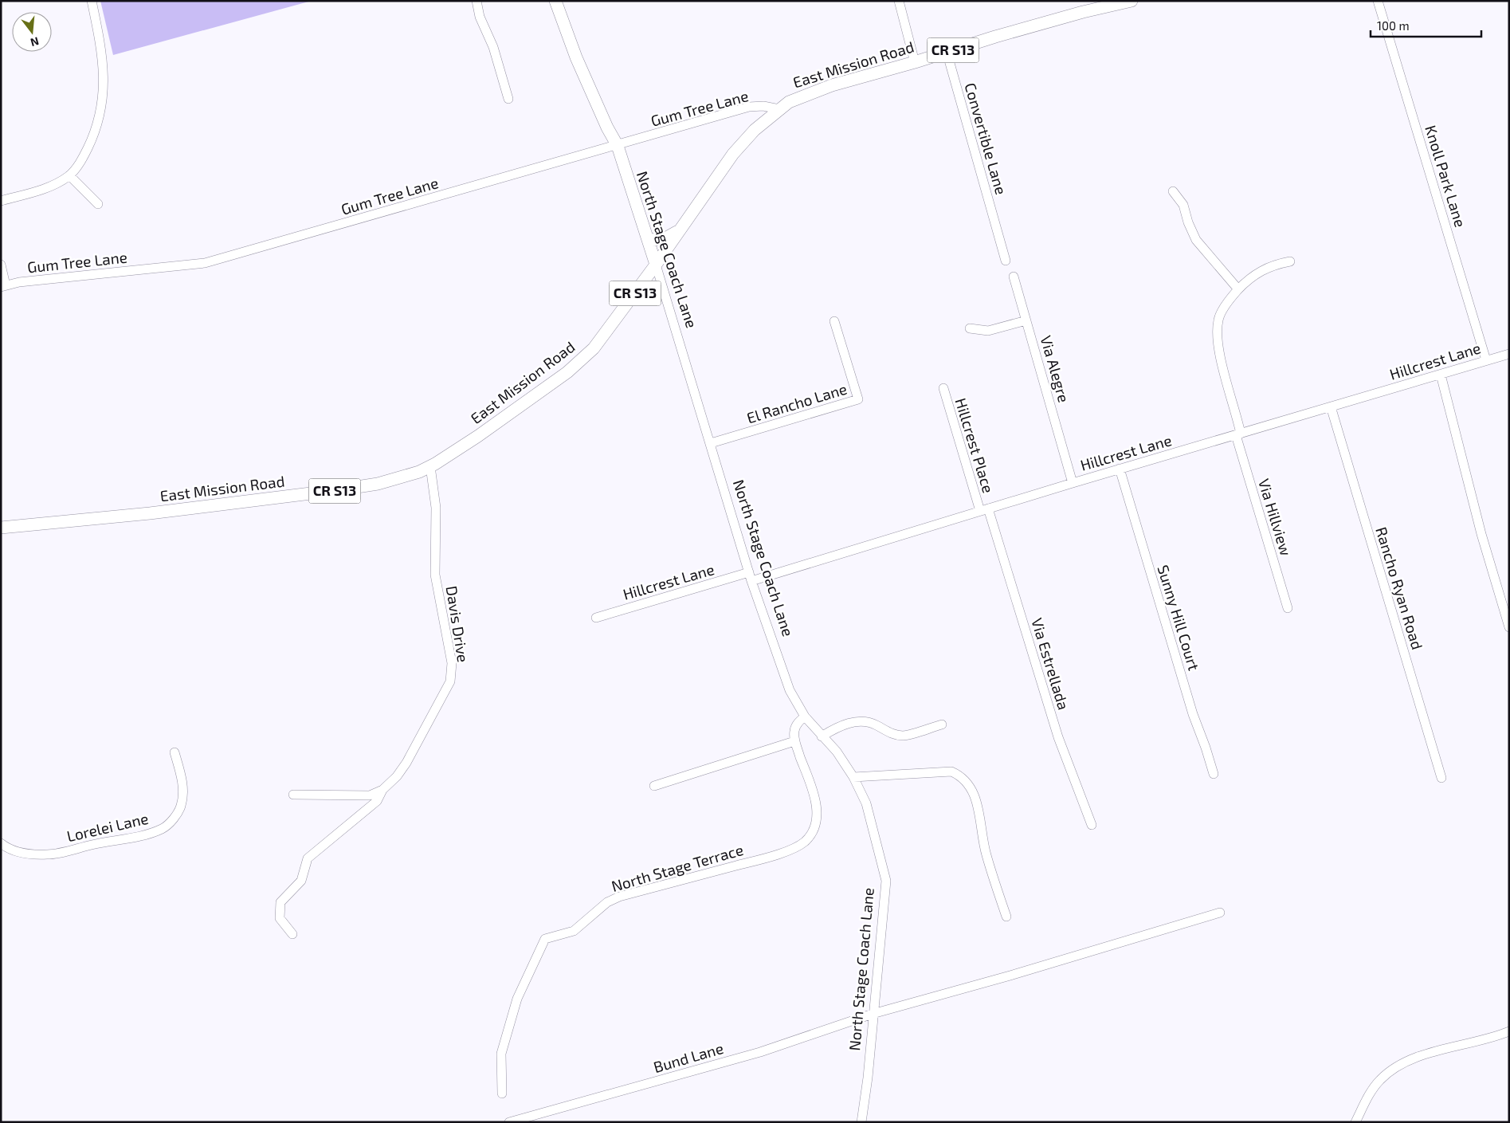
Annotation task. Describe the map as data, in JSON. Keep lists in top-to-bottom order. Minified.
{"streets":{"main road":["CR S13","East Mission Road","North Stage Coach Lane"],"street":["Gum Tree Lane","Convertible Lane","Knoll Park Lane","Hillcrest Lane","Via Alegre","El Rancho Lane","Hillcrest Place","Via Hillview","Rancho Ryan Road","Sunny Hill Court","Davis Drive","Via Estrellada","Lorelei Lane","North Stage Terrace","Bund Lane"]},"crossings":[["East Mission Road","Gum Tree Lane"],["East Mission Road","Convertible Lane"],["East Mission Road","North Stage Coach Lane"],["East Mission Road","Davis Drive"],["Gum Tree Lane","North Stage Coach Lane"],["Knoll Park Lane","Hillcrest Lane"],["North Stage Coach Lane","Hillcrest Lane"],["North Stage Coach Lane","El Rancho Lane"],["North Stage Coach Lane","Bund Lane"],["Hillcrest Lane","Via Alegre"],["Hillcrest Lane","Hillcrest Place"],["Hillcrest Lane","Via Hillview"],["Hillcrest Lane","Rancho Ryan Road"],["Hillcrest Lane","Sunny Hill Court"],["Hillcrest Lane","Via Estrellada"],["Hillcrest Place","Via Estrellada"]],"scale_bar":"100 m","north":"bottom"}
